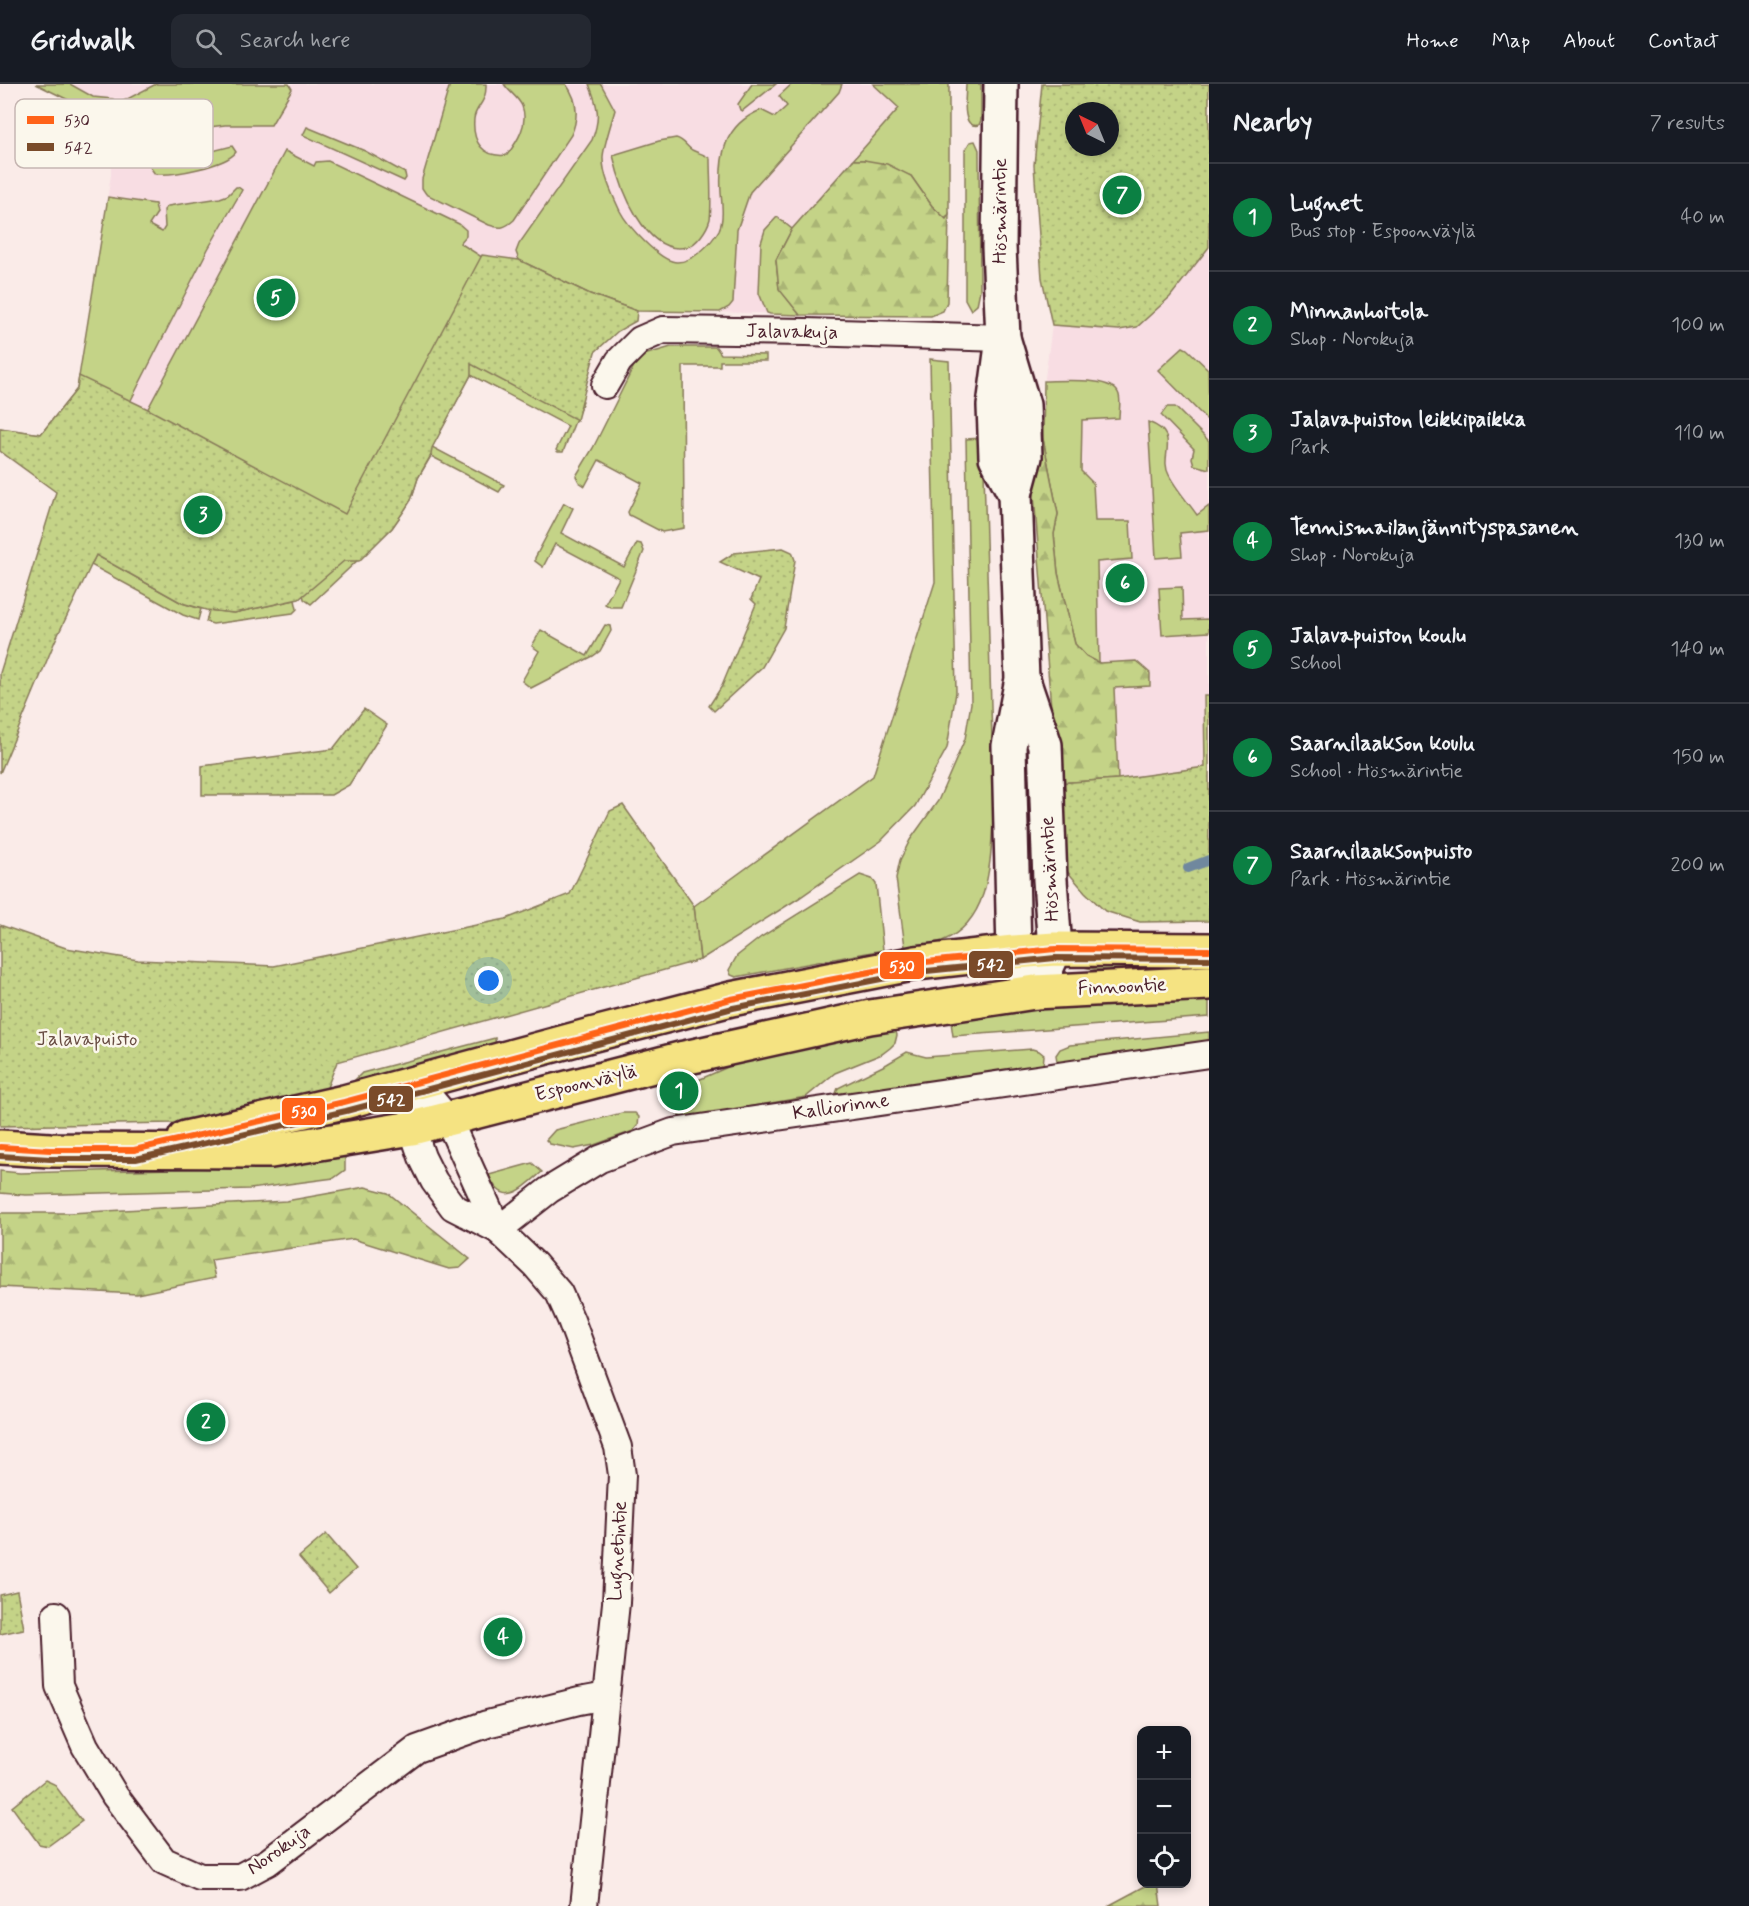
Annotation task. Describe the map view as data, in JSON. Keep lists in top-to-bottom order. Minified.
{"streets":{"main road":["Finnoontie","Espoonväylä"],"street":["Hösmärintie","Jalavakuja","Kalliorinne","Lugnetintie","Norokuja"]},"crossings":[["Hösmärintie","Jalavakuja"],["Hösmärintie","Finnoontie"],["Hösmärintie","Espoonväylä"],["Finnoontie","Espoonväylä"],["Espoonväylä","Lugnetintie"],["Kalliorinne","Lugnetintie"],["Lugnetintie","Norokuja"]],"parks":["Jalavapuisto"],"lines":["transit line 530","transit line 542"],"legend":["530","542"],"north":"top left","page":{"header":"Gridwalk","search":"Search here","nav":["Home","Map","About","Contact"],"heading":["Nearby","7 results"],"list":[{"mark":"1","name":"Lugnet","note":"Bus stop · Espoonväylä","value":"40 m"},{"mark":"2","name":"Minnanhoitola","note":"Shop · Norokuja","value":"100 m"},{"mark":"3","name":"Jalavapuiston leikkipaikka","note":"Park","value":"110 m"},{"mark":"4","name":"Tennismailanjännityspasanen","note":"Shop · Norokuja","value":"130 m"},{"mark":"5","name":"Jalavapuiston koulu","note":"School","value":"140 m"},{"mark":"6","name":"Saarnilaakson koulu","note":"School · Hösmärintie","value":"150 m"},{"mark":"7","name":"Saarnilaaksonpuisto","note":"Park · Hösmärintie","value":"200 m"}],"pins":["7","5","3","6","1","2","4"],"map_buttons":["+","−"]}}
